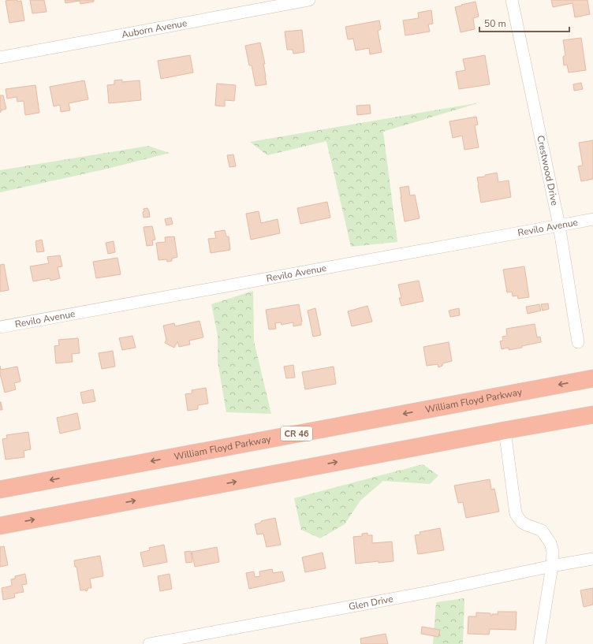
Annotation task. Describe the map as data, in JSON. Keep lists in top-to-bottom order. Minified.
{"streets":{"highway":["William Floyd Parkway","CR 46"],"street":["Auborn Avenue","Crestwood Drive","Revilo Avenue","Glen Drive"]},"crossings":[["Crestwood Drive","Revilo Avenue"]],"scale_bar":"50 m"}
